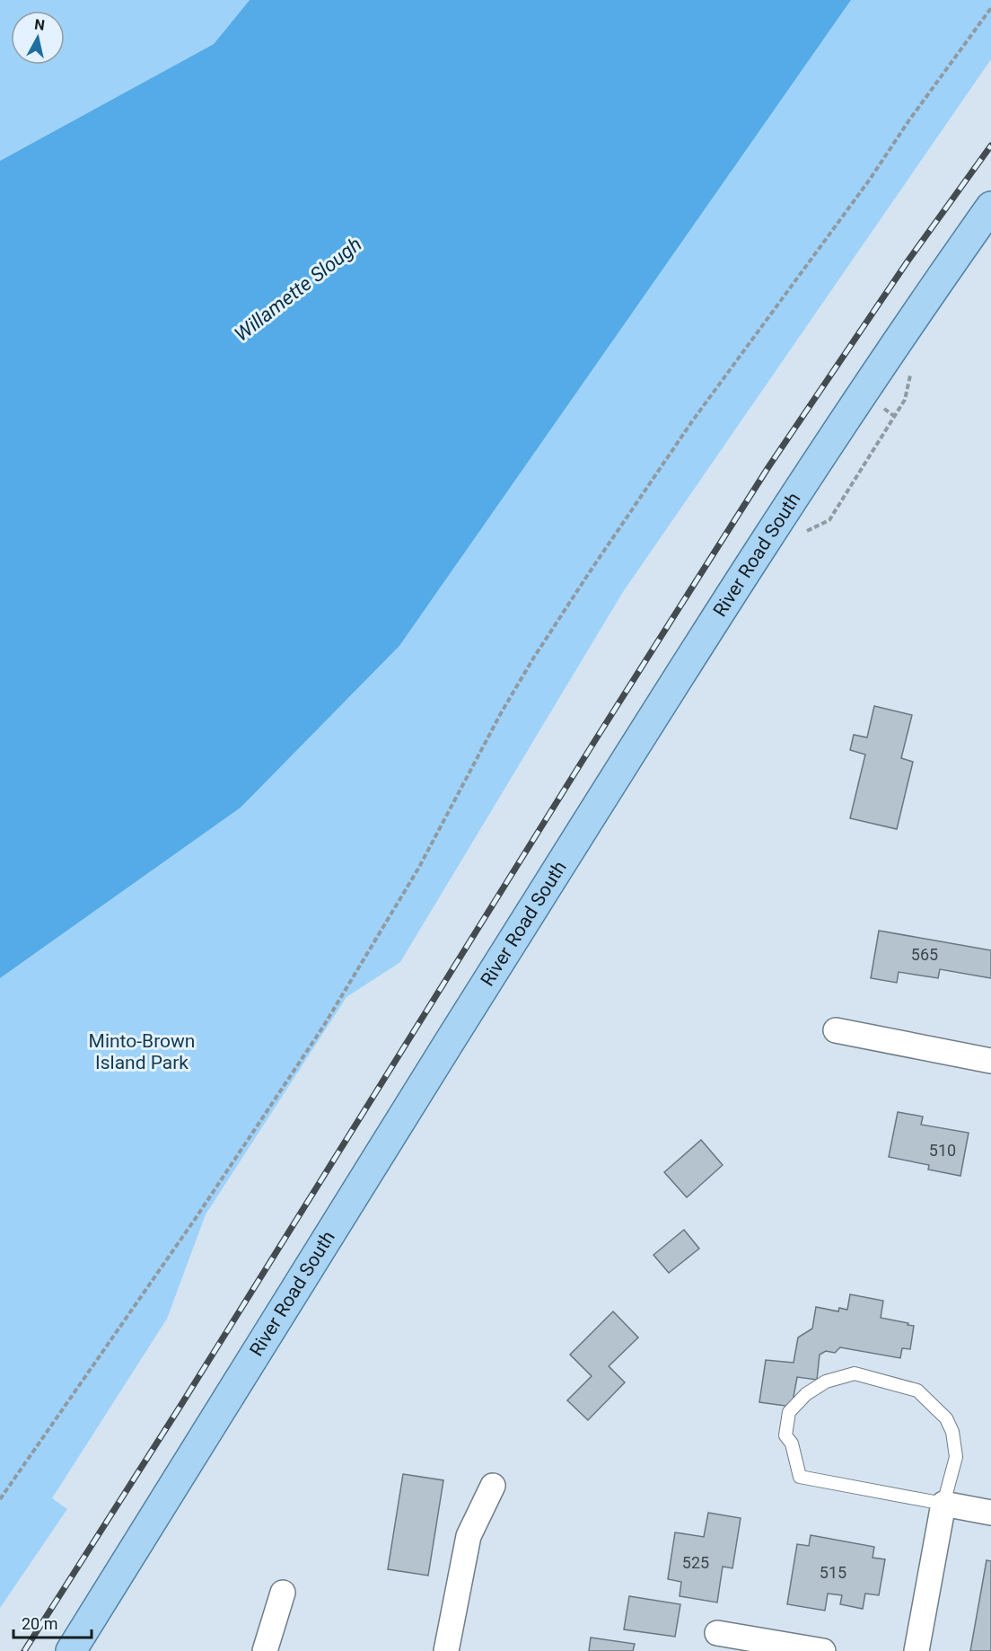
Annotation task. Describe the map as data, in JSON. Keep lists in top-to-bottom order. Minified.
{"streets":{"main road":["River Road South"]},"water":["Willamette Slough"],"parks":["Minto-Brown Island Park"],"house_numbers":["565","510","525","515"],"scale_bar":"20 m","north":"top"}
